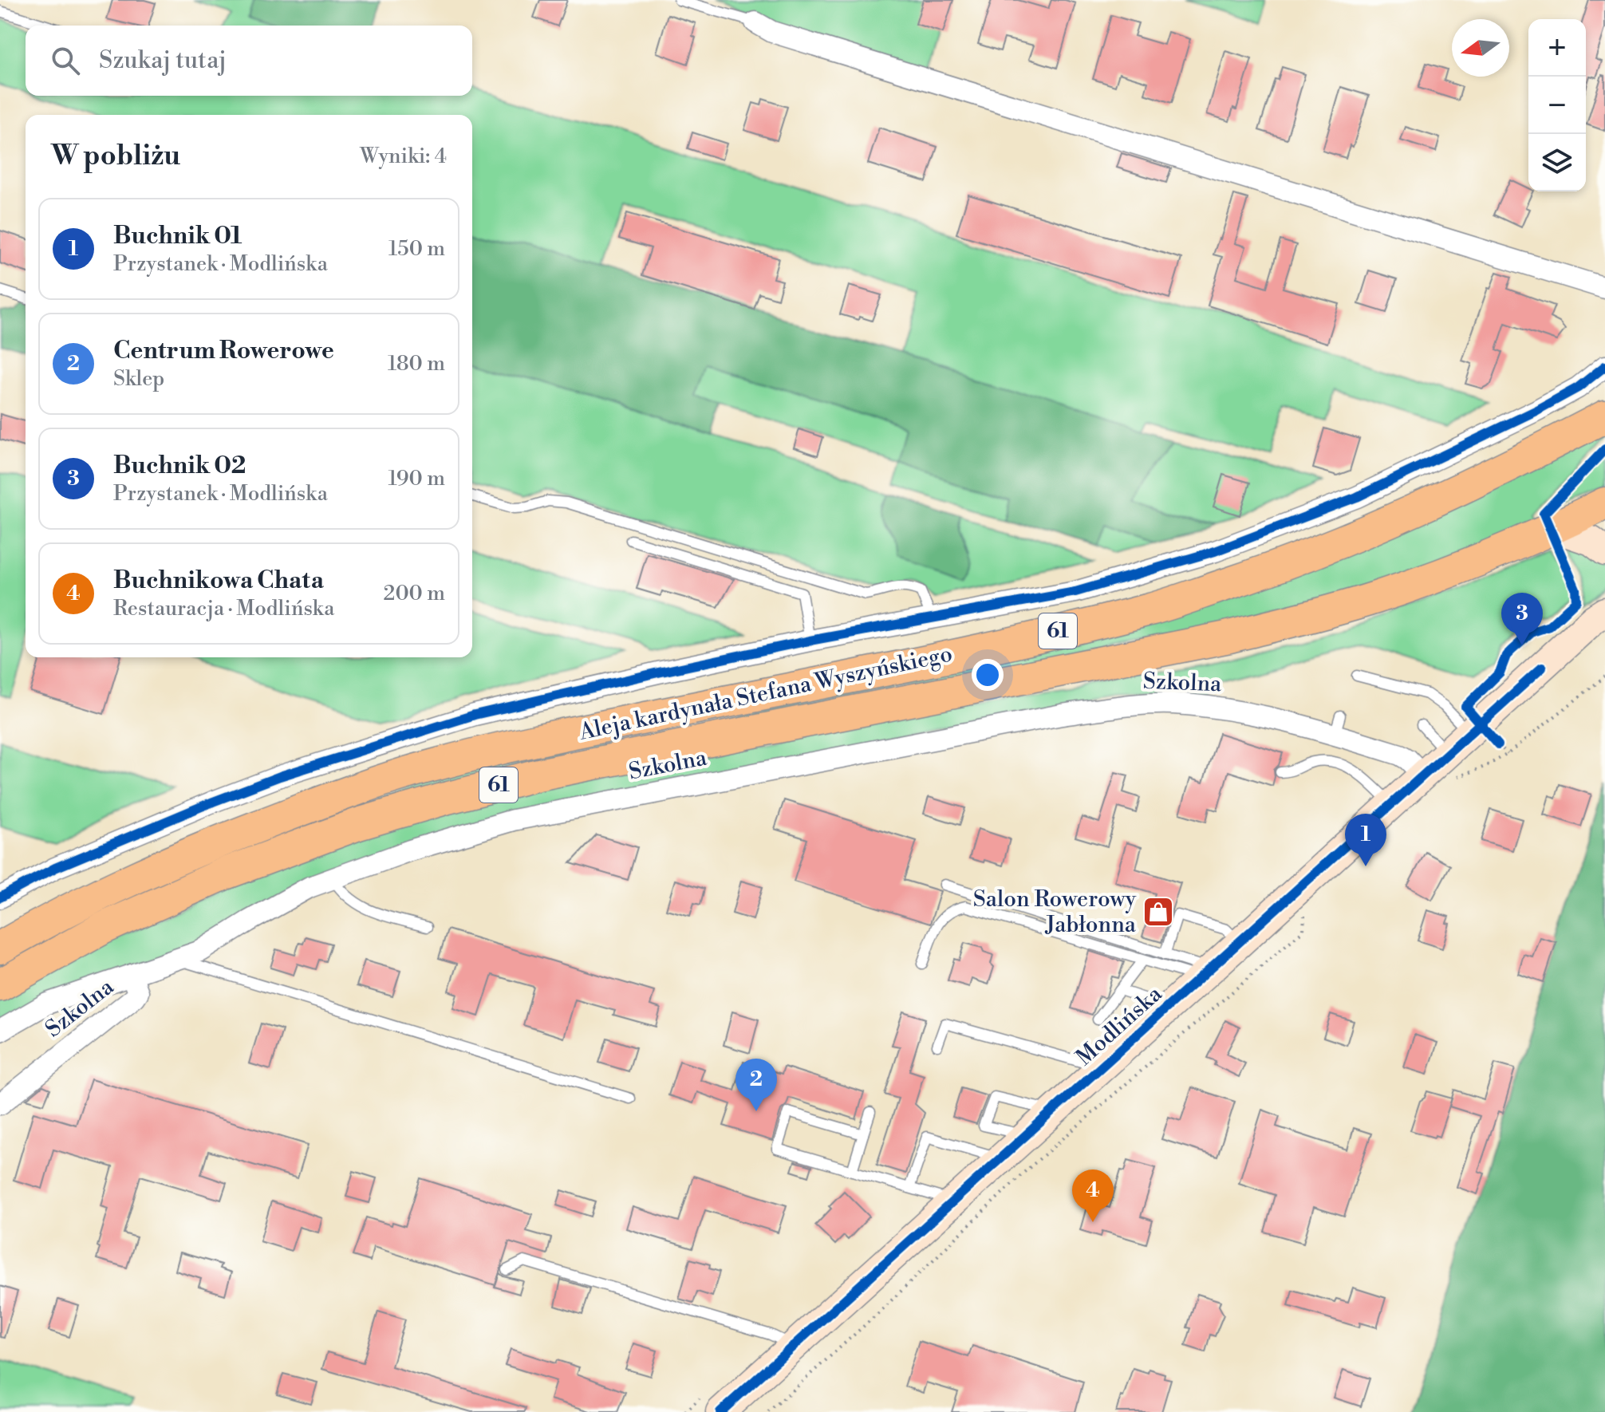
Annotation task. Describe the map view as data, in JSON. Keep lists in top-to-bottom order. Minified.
{"streets":{"main road":["61","Aleja kardynała Stefana Wyszyńskiego","Modlińska"],"street":["Szkolna"]},"crossings":[["Szkolna","Modlińska"]],"places":{"shop":["Salon Rowerowy Jabłonna"]},"north":"left","page":{"map_buttons":["+","−"],"search":"Szukaj tutaj","heading":["W pobliżu","Wyniki: 4"],"list":[{"mark":"1","name":"Buchnik 01","note":"Przystanek · Modlińska","value":"150 m"},{"mark":"2","name":"Centrum Rowerowe","note":"Sklep","value":"180 m"},{"mark":"3","name":"Buchnik 02","note":"Przystanek · Modlińska","value":"190 m"},{"mark":"4","name":"Buchnikowa Chata","note":"Restauracja · Modlińska","value":"200 m"}],"pins":["3","1","2","4"]}}
